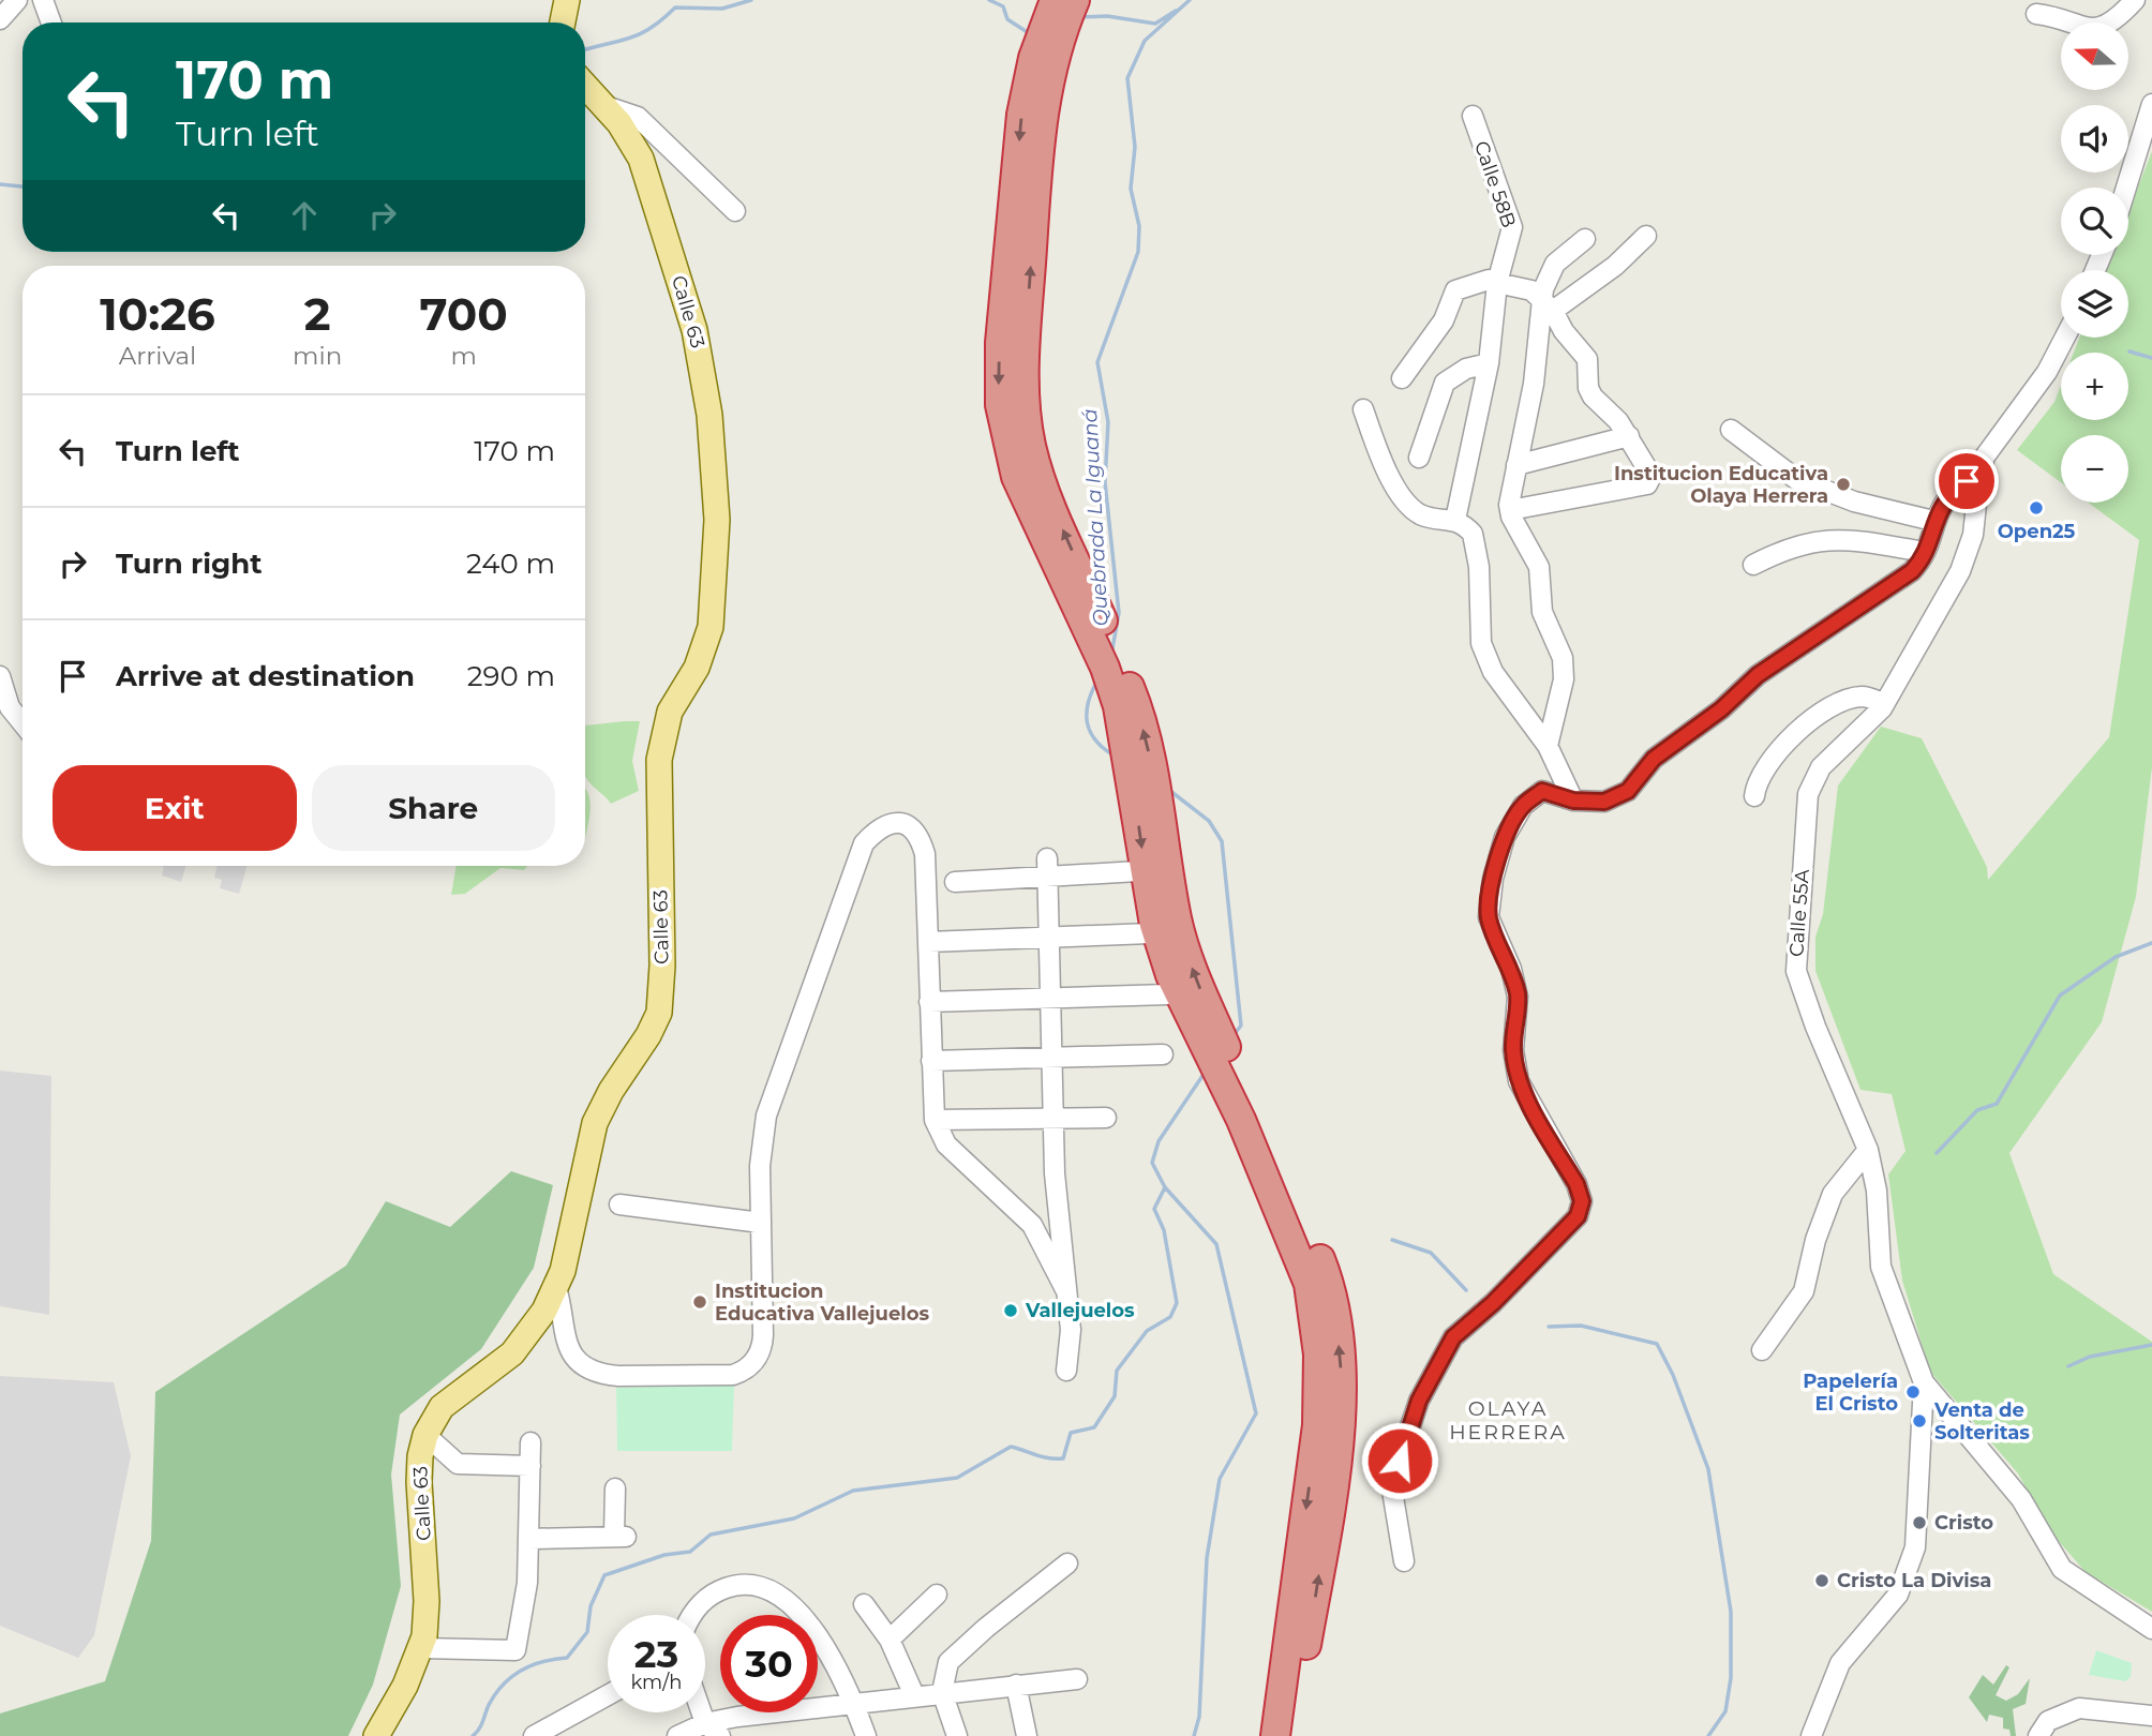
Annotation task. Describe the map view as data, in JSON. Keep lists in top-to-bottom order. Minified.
{"streets":{"main road":["Calle 63"],"street":["Calle 58B","Calle 55A"]},"districts":["OLAYA HERRERA"],"water":["Quebrada La Iguaná"],"places":["Institucion Educativa Olaya Herrera","Open25","Institucion Educativa Vallejuelos","Vallejuelos","Papelería El Cristo","Venta de Solteritas","Cristo","Cristo La Divisa"],"north":"left","page":{"map_buttons":["+","−"],"turn":["170 m","Turn left"],"eta":["10:26","Arrival","2","min","700","m"],"list":[{"name":"Turn left","value":"170 m"},{"name":"Turn right","value":"240 m"},{"name":"Arrive at destination","value":"290 m"}],"buttons":["Exit","Share"],"speed":"23 km/h","limit":"30"}}
